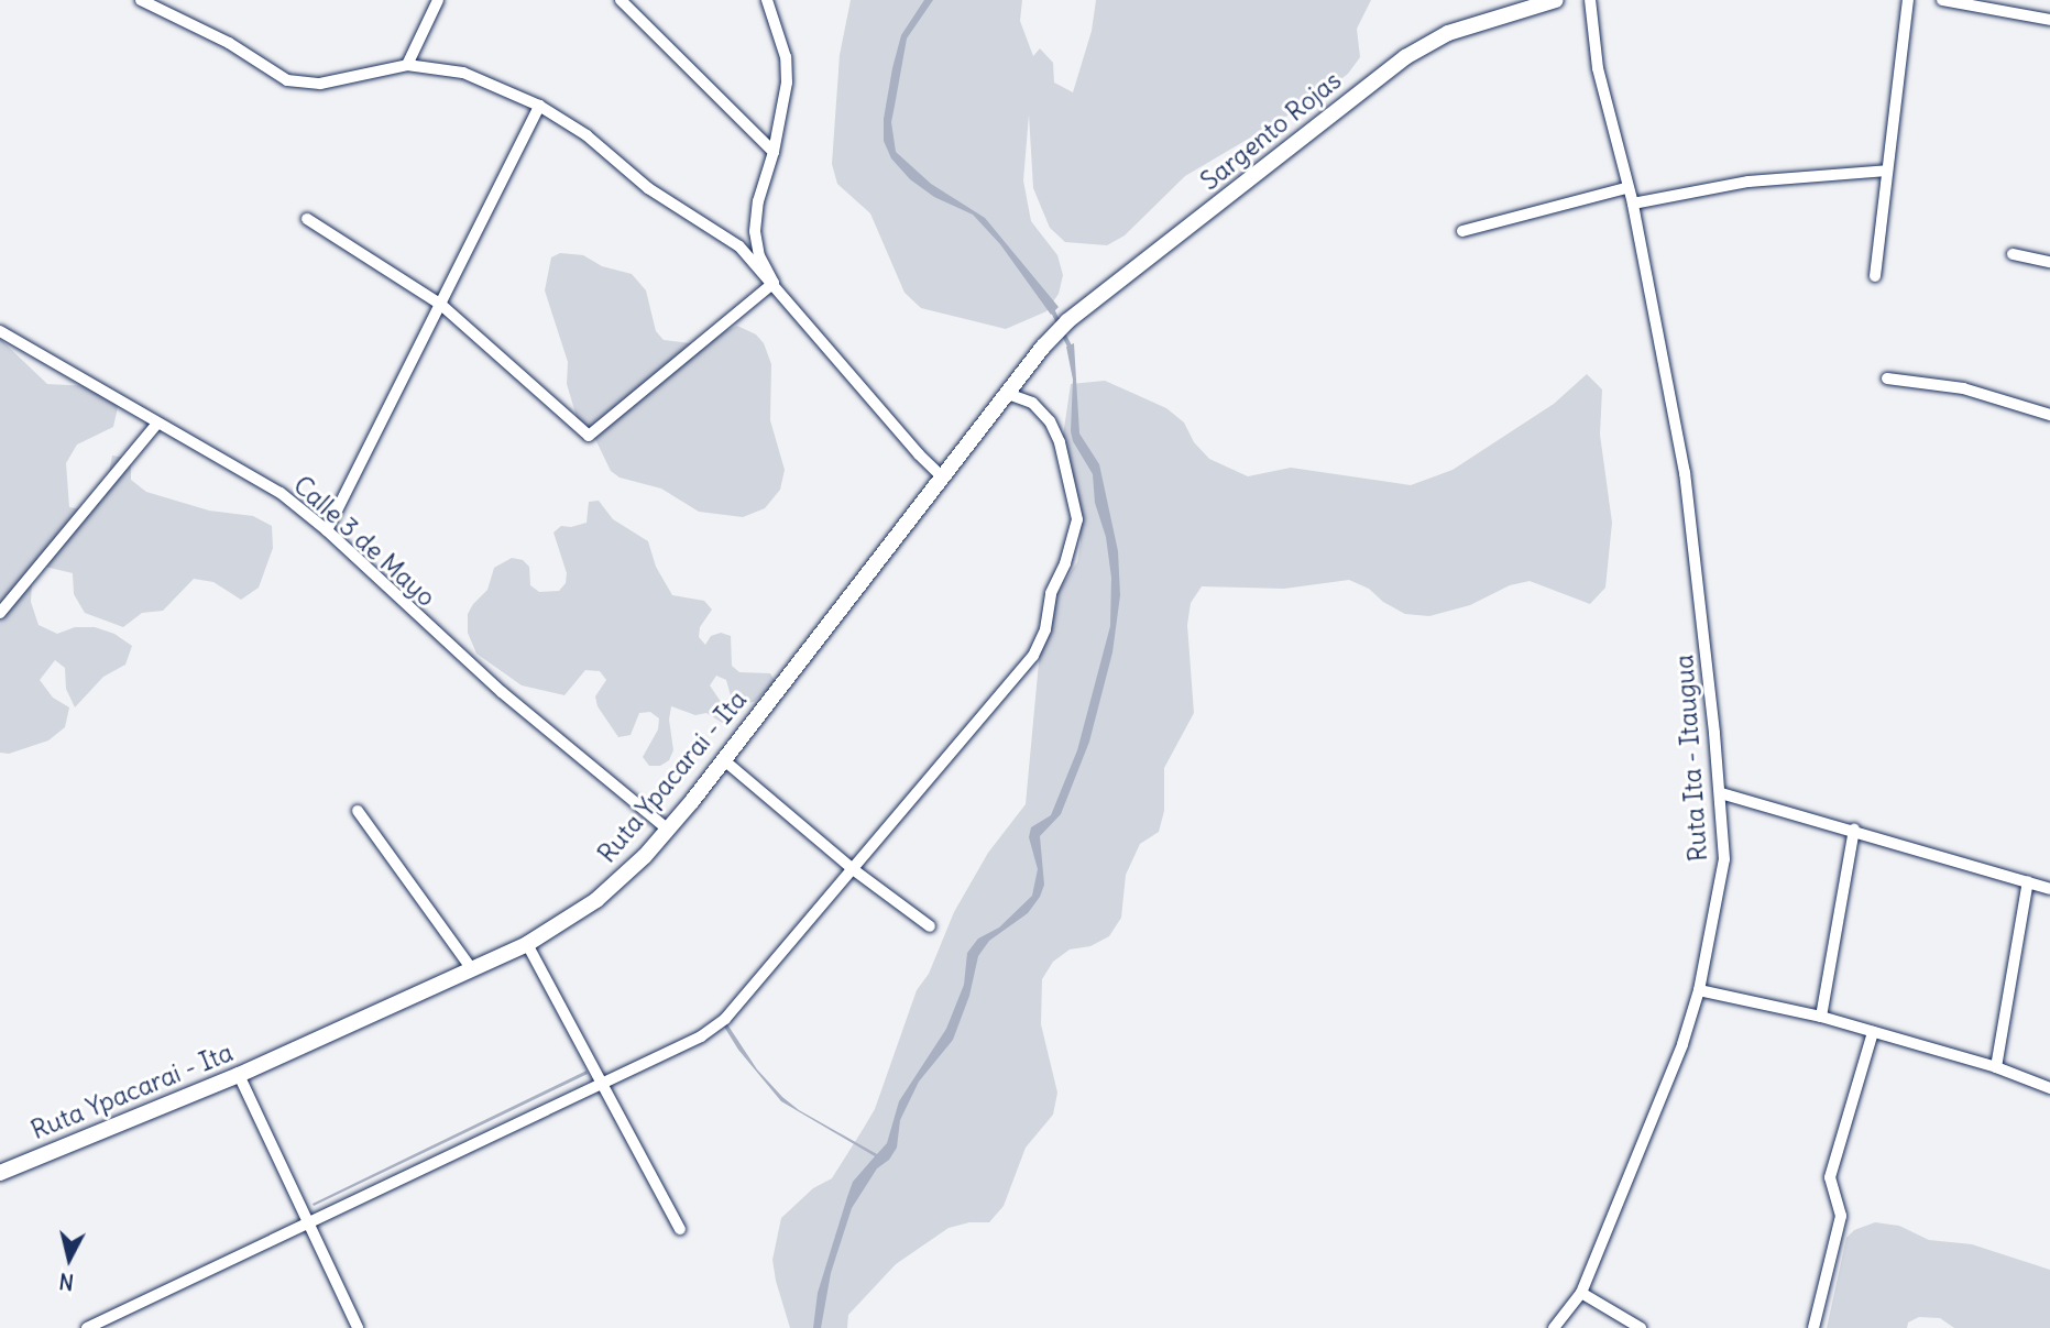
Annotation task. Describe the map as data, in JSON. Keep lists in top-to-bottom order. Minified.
{"streets":{"street":["Sargento Rojas","Calle 3 de Mayo","Ruta Ita - Itaugua","Ruta Ypacarai - Ita"]},"crossings":[["Sargento Rojas","Ruta Ypacarai - Ita"],["Calle 3 de Mayo","Ruta Ypacarai - Ita"]],"north":"bottom"}
